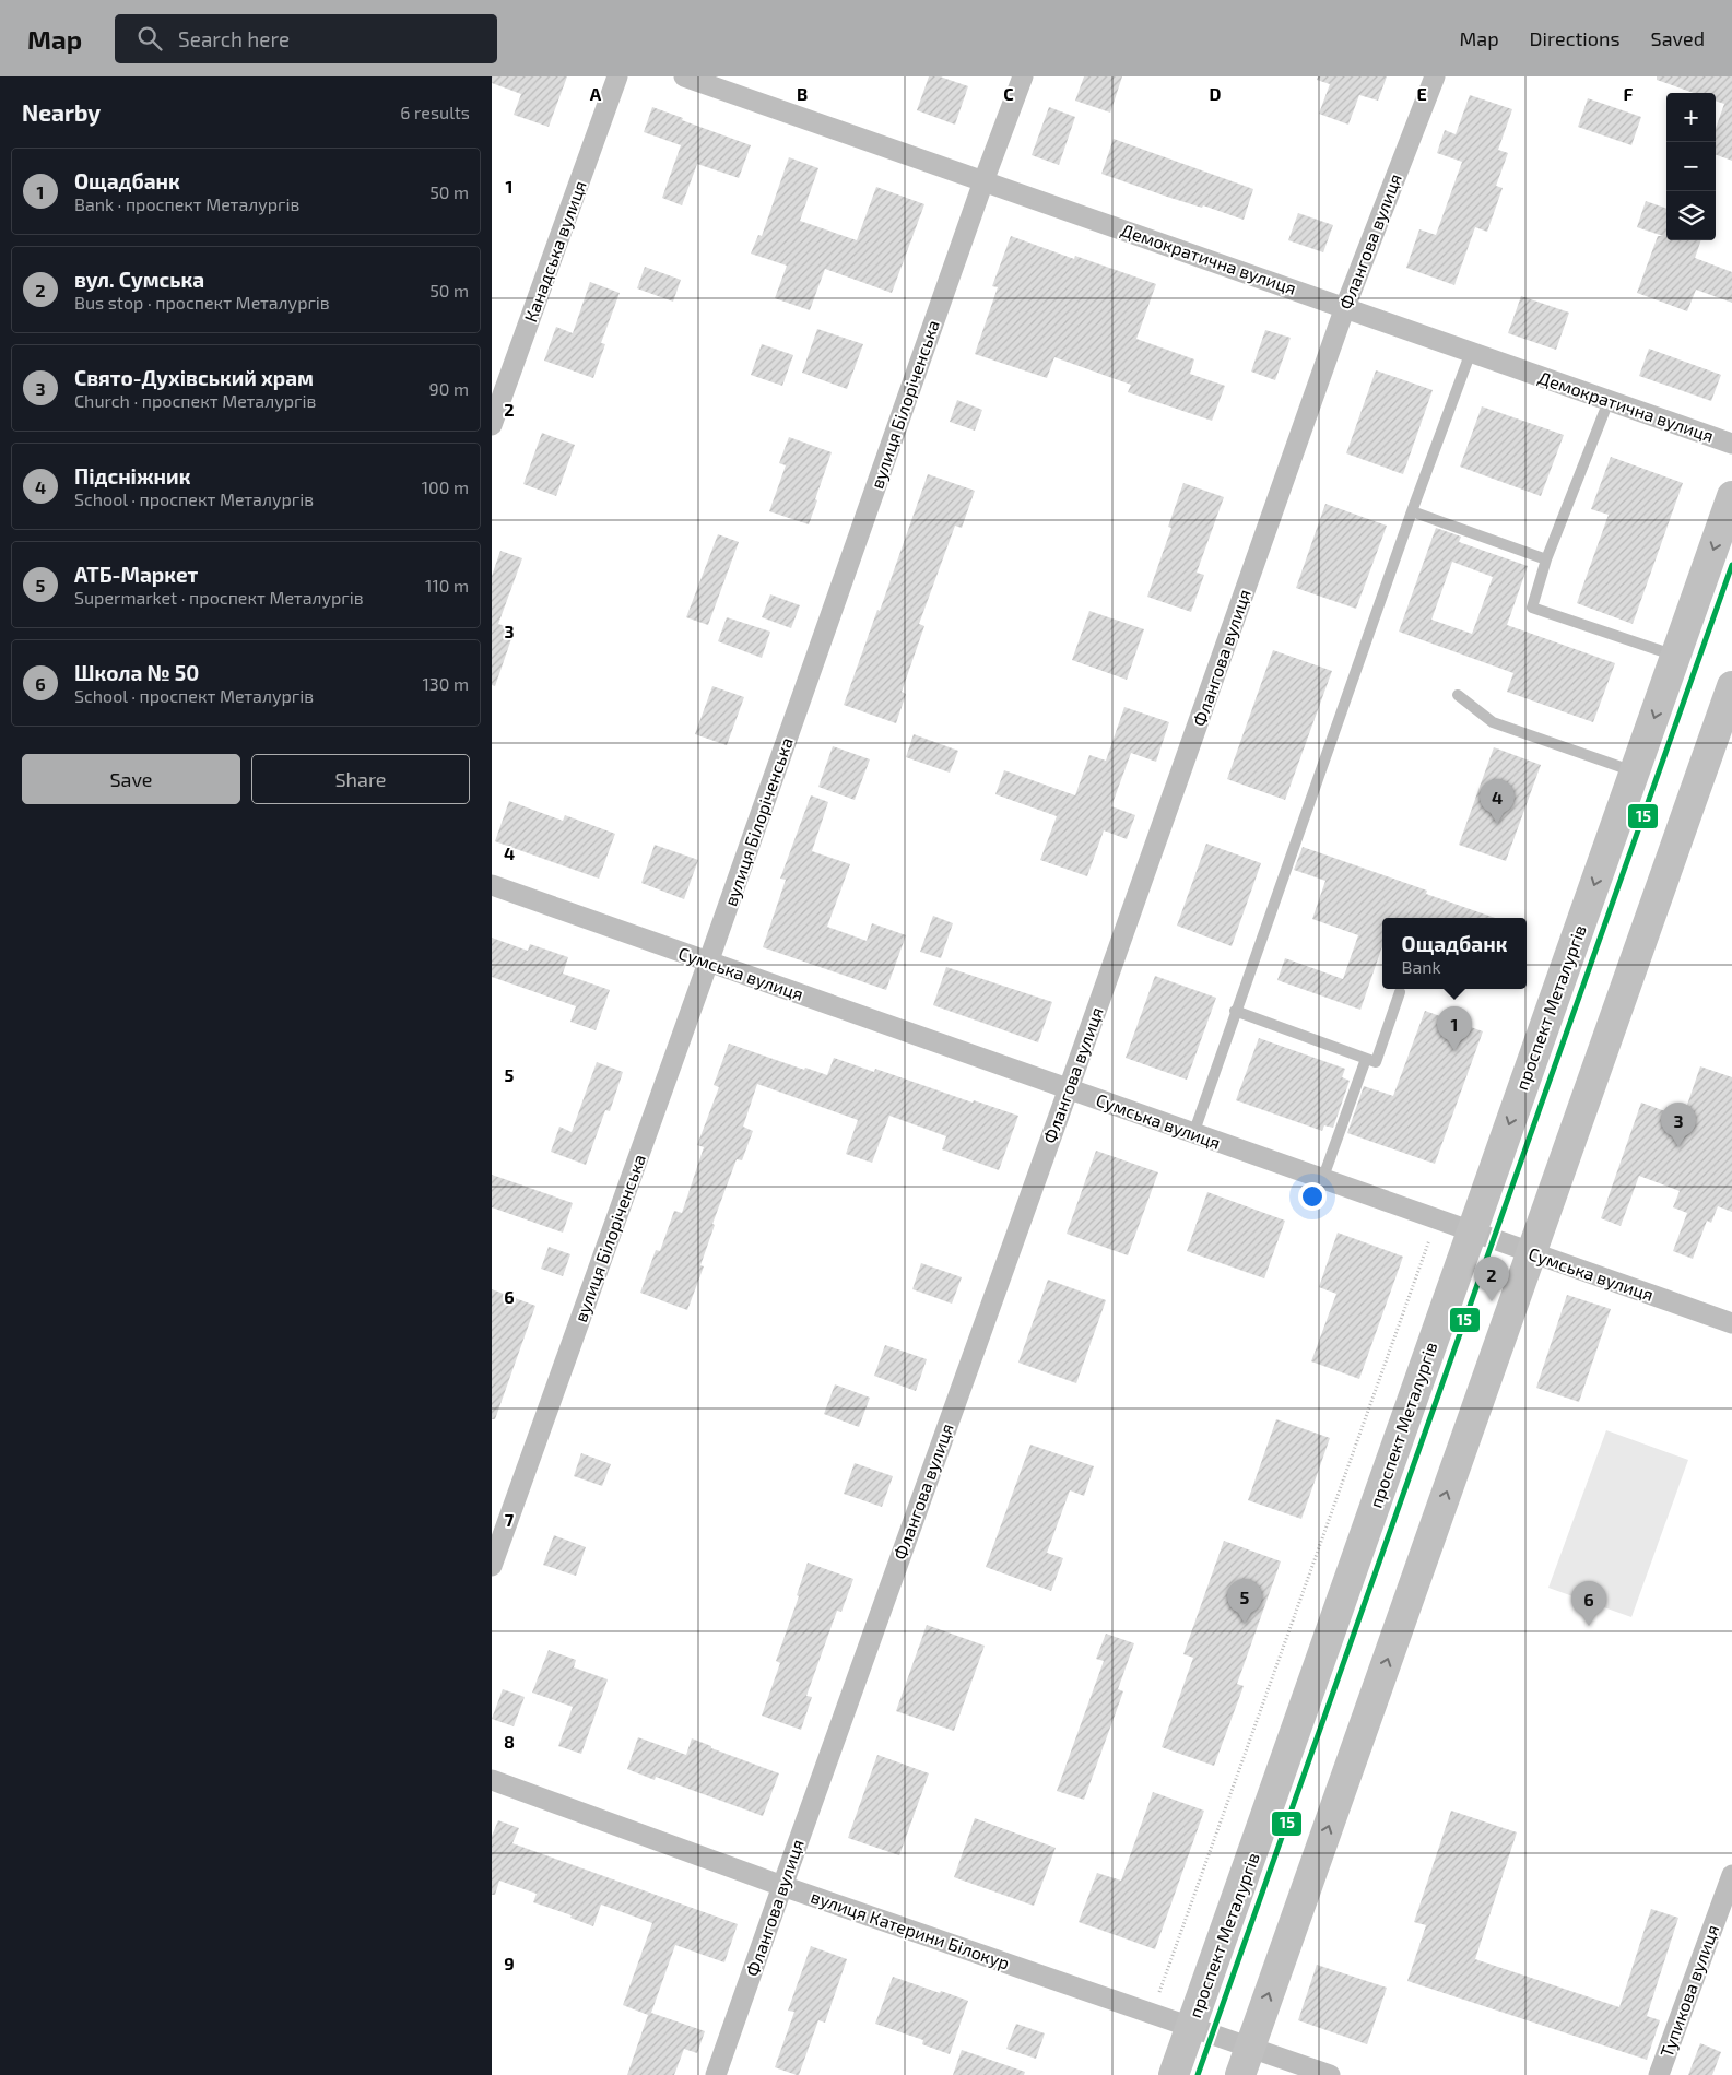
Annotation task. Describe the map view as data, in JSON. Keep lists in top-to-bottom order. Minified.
{"streets":{"main road":["проспект Металургів"],"street":["Флангова вулиця","Канадська вулиця","Демократична вулиця","вулиця Білоріченська","Сумська вулиця","вулиця Катерини Білокур","Тупикова вулиця"]},"crossings":[["Флангова вулиця","Демократична вулиця"],["Флангова вулиця","Сумська вулиця"],["Флангова вулиця","вулиця Катерини Білокур"],["Демократична вулиця","вулиця Білоріченська"],["вулиця Білоріченська","Сумська вулиця"],["Сумська вулиця","проспект Металургів"],["проспект Металургів","вулиця Катерини Білокур"]],"lines":["transit line 15"],"page":{"header":"Map","search":"Search here","nav":["Map","Directions","Saved"],"heading":["Nearby","6 results"],"map_buttons":["+","−"],"list":[{"mark":"1","name":"Ощадбанк","note":"Bank · проспект Металургів","value":"50 m"},{"mark":"2","name":"вул. Сумська","note":"Bus stop · проспект Металургів","value":"50 m"},{"mark":"3","name":"Свято-Духівський храм","note":"Church · проспект Металургів","value":"90 m"},{"mark":"4","name":"Підсніжник","note":"School · проспект Металургів","value":"100 m"},{"mark":"5","name":"АТБ-Маркет","note":"Supermarket · проспект Металургів","value":"110 m"},{"mark":"6","name":"Школа № 50","note":"School · проспект Металургів","value":"130 m"}],"buttons":["Save","Share"],"pins":["4","1","3","2","5","6"],"popup":["Ощадбанк","Bank"]},"grid":{"columns":["A","B","C","D","E","F"],"rows":["1","2","3","4","5","6","7","8","9"]}}
